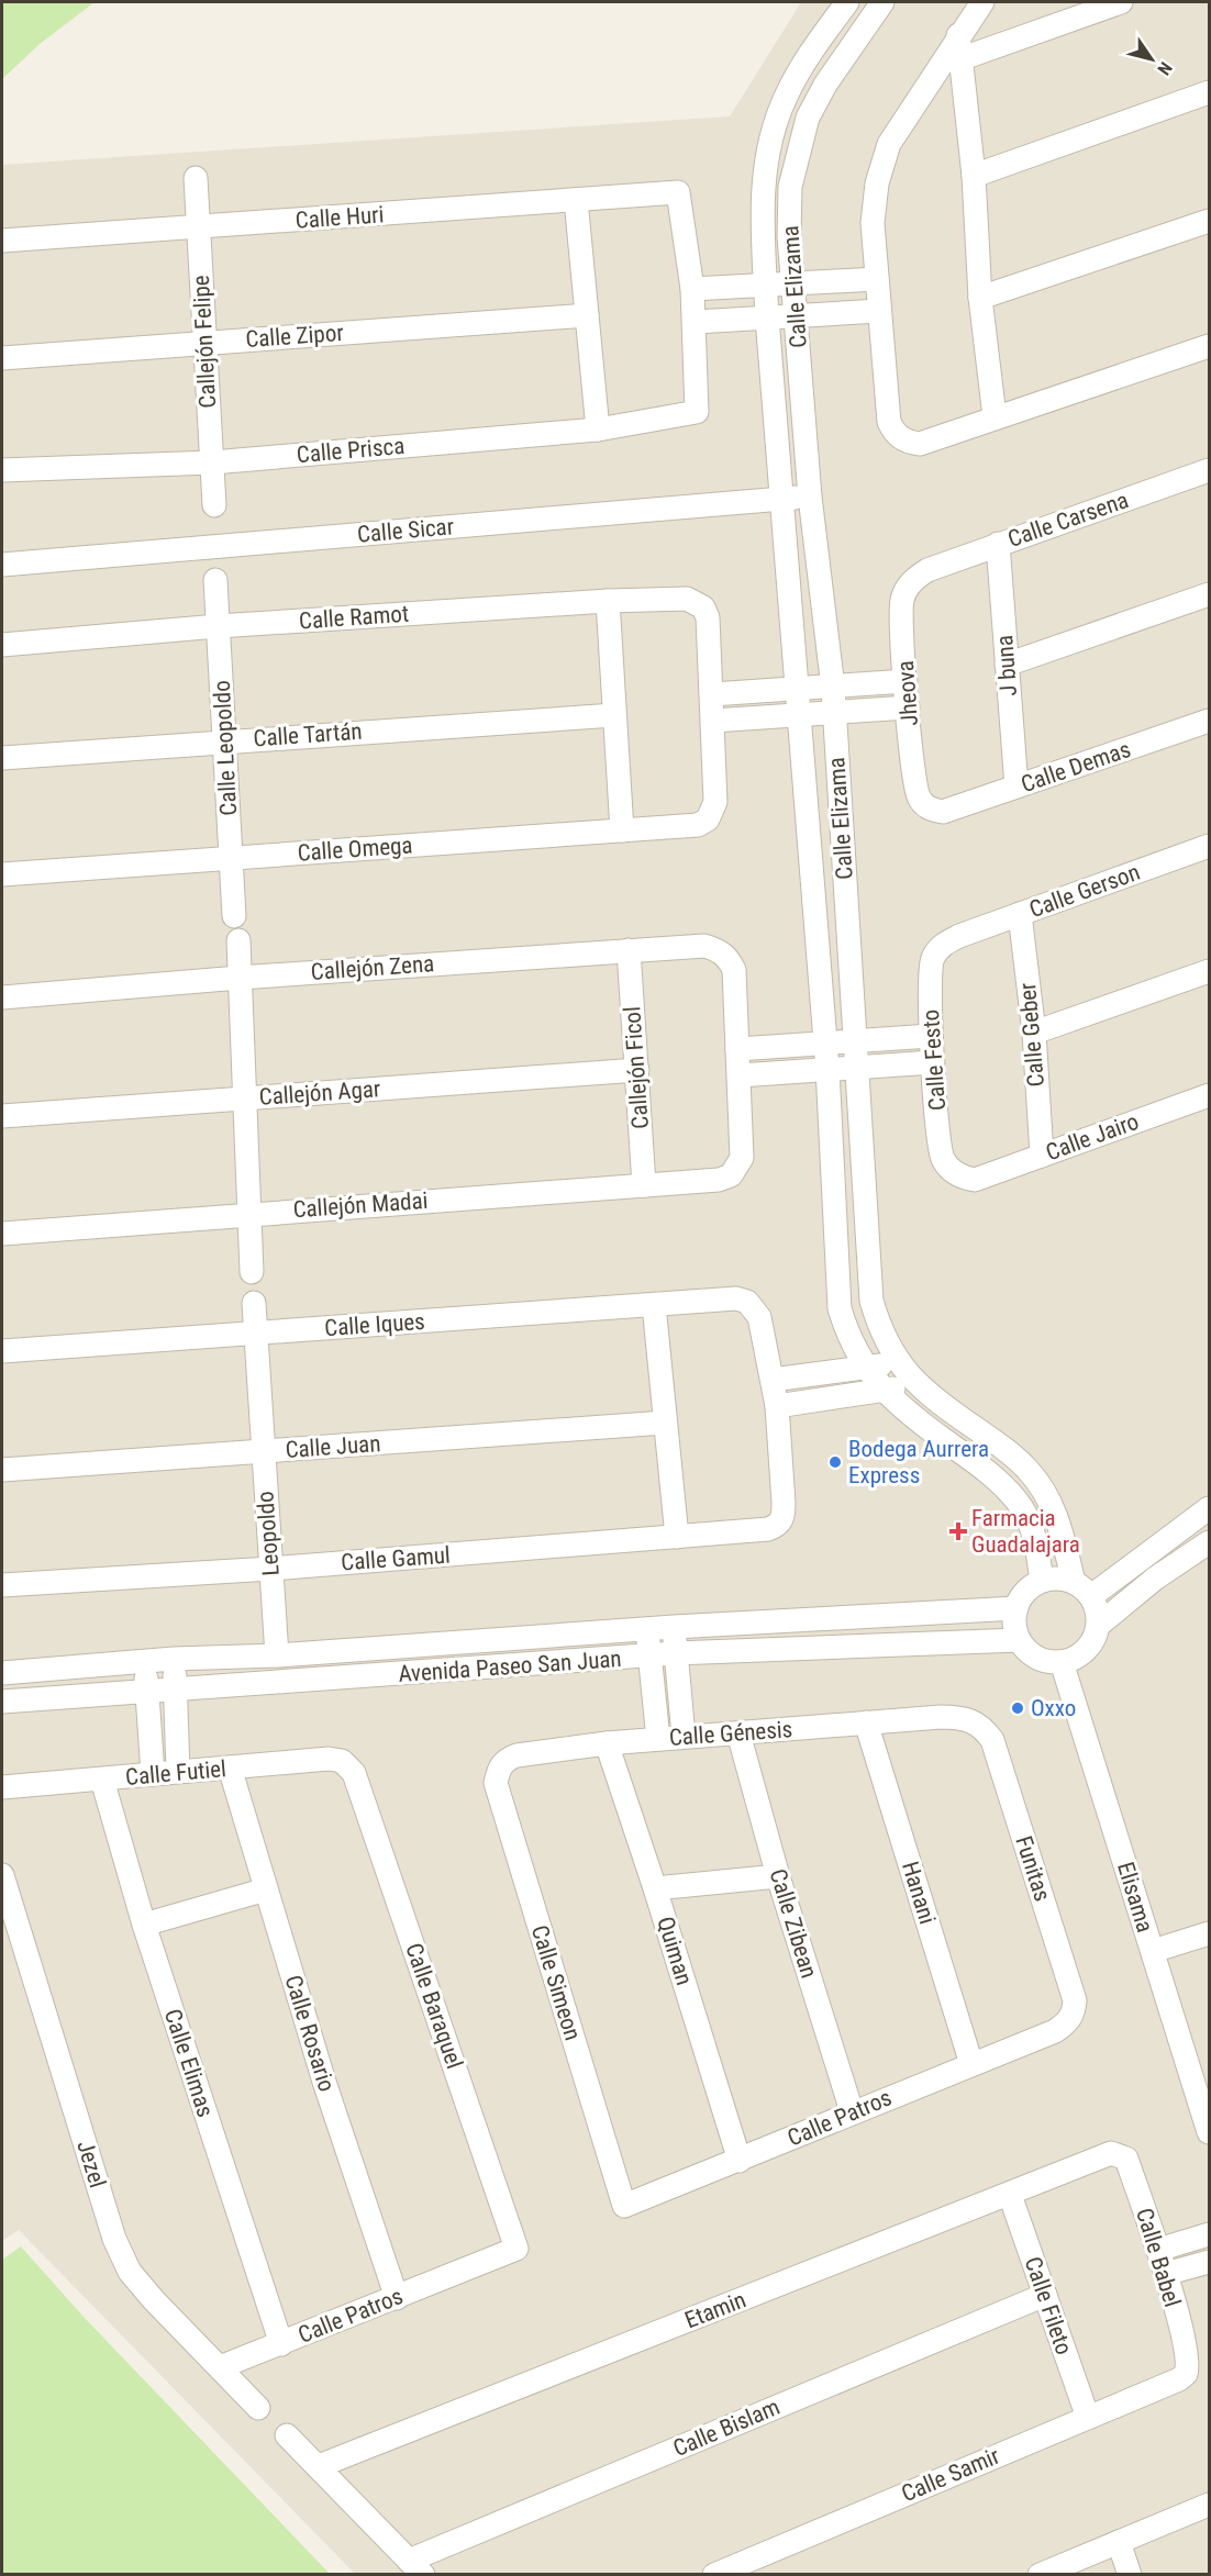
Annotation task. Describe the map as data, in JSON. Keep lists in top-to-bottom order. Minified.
{"streets":{"street":["Calle Huri","Calle Elizama","Calle Zipor","Callejón Felipe","Calle Prisca","Calle Carsena","Calle Sicar","Calle Ramot","J buna","Jheova","Calle Tartán","Calle Leopoldo","Calle Demas","Calle Omega","Calle Gerson","Callejón Zena","Calle Geber","Calle Festo","Callejón Ficol","Callejón Agar","Calle Jairo","Callejón Madai","Calle Iques","Calle Juan","Leopoldo","Calle Gamul","Avenida Paseo San Juan","Calle Génesis","Calle Futiel","Funitas","Hanani","Elisama","Calle Zibean","Quiman","Calle Simeon","Calle Baraquel","Calle Rosario","Calle Elimas","Calle Patros","Jezel","Calle Babel","Calle Fileto","Etamin","Calle Bislam","Calle Samir"]},"crossings":[["Calle Huri","Callejón Felipe"],["Calle Elizama","Calle Sicar"],["Calle Elizama","Avenida Paseo San Juan"],["Calle Elizama","Elisama"],["Calle Zipor","Callejón Felipe"],["Callejón Felipe","Calle Prisca"],["Calle Carsena","J buna"],["Calle Carsena","Jheova"],["Calle Ramot","Calle Leopoldo"],["J buna","Calle Demas"],["Jheova","Calle Demas"],["Calle Tartán","Calle Leopoldo"],["Calle Leopoldo","Calle Omega"],["Calle Gerson","Calle Geber"],["Calle Gerson","Calle Festo"],["Callejón Zena","Callejón Ficol"],["Calle Geber","Calle Jairo"],["Calle Festo","Calle Jairo"],["Callejón Ficol","Callejón Agar"],["Callejón Ficol","Callejón Madai"],["Calle Iques","Leopoldo"],["Calle Juan","Leopoldo"],["Leopoldo","Calle Gamul"],["Leopoldo","Avenida Paseo San Juan"],["Avenida Paseo San Juan","Elisama"],["Calle Génesis","Funitas"],["Calle Génesis","Hanani"],["Calle Génesis","Calle Zibean"],["Calle Génesis","Quiman"],["Calle Génesis","Calle Simeon"],["Calle Futiel","Calle Baraquel"],["Calle Futiel","Calle Rosario"],["Calle Futiel","Calle Elimas"],["Funitas","Calle Patros"],["Hanani","Calle Patros"],["Calle Zibean","Calle Patros"],["Quiman","Calle Patros"],["Calle Simeon","Calle Patros"],["Calle Baraquel","Calle Patros"],["Calle Rosario","Calle Patros"],["Calle Elimas","Calle Patros"],["Calle Patros","Jezel"],["Calle Babel","Etamin"],["Calle Babel","Calle Samir"],["Calle Fileto","Etamin"],["Calle Fileto","Calle Bislam"],["Calle Fileto","Calle Samir"]],"places":{"other":["Bodega Aurrera Express","Oxxo"],"health":["Farmacia Guadalajara"]},"north":"bottom right"}
